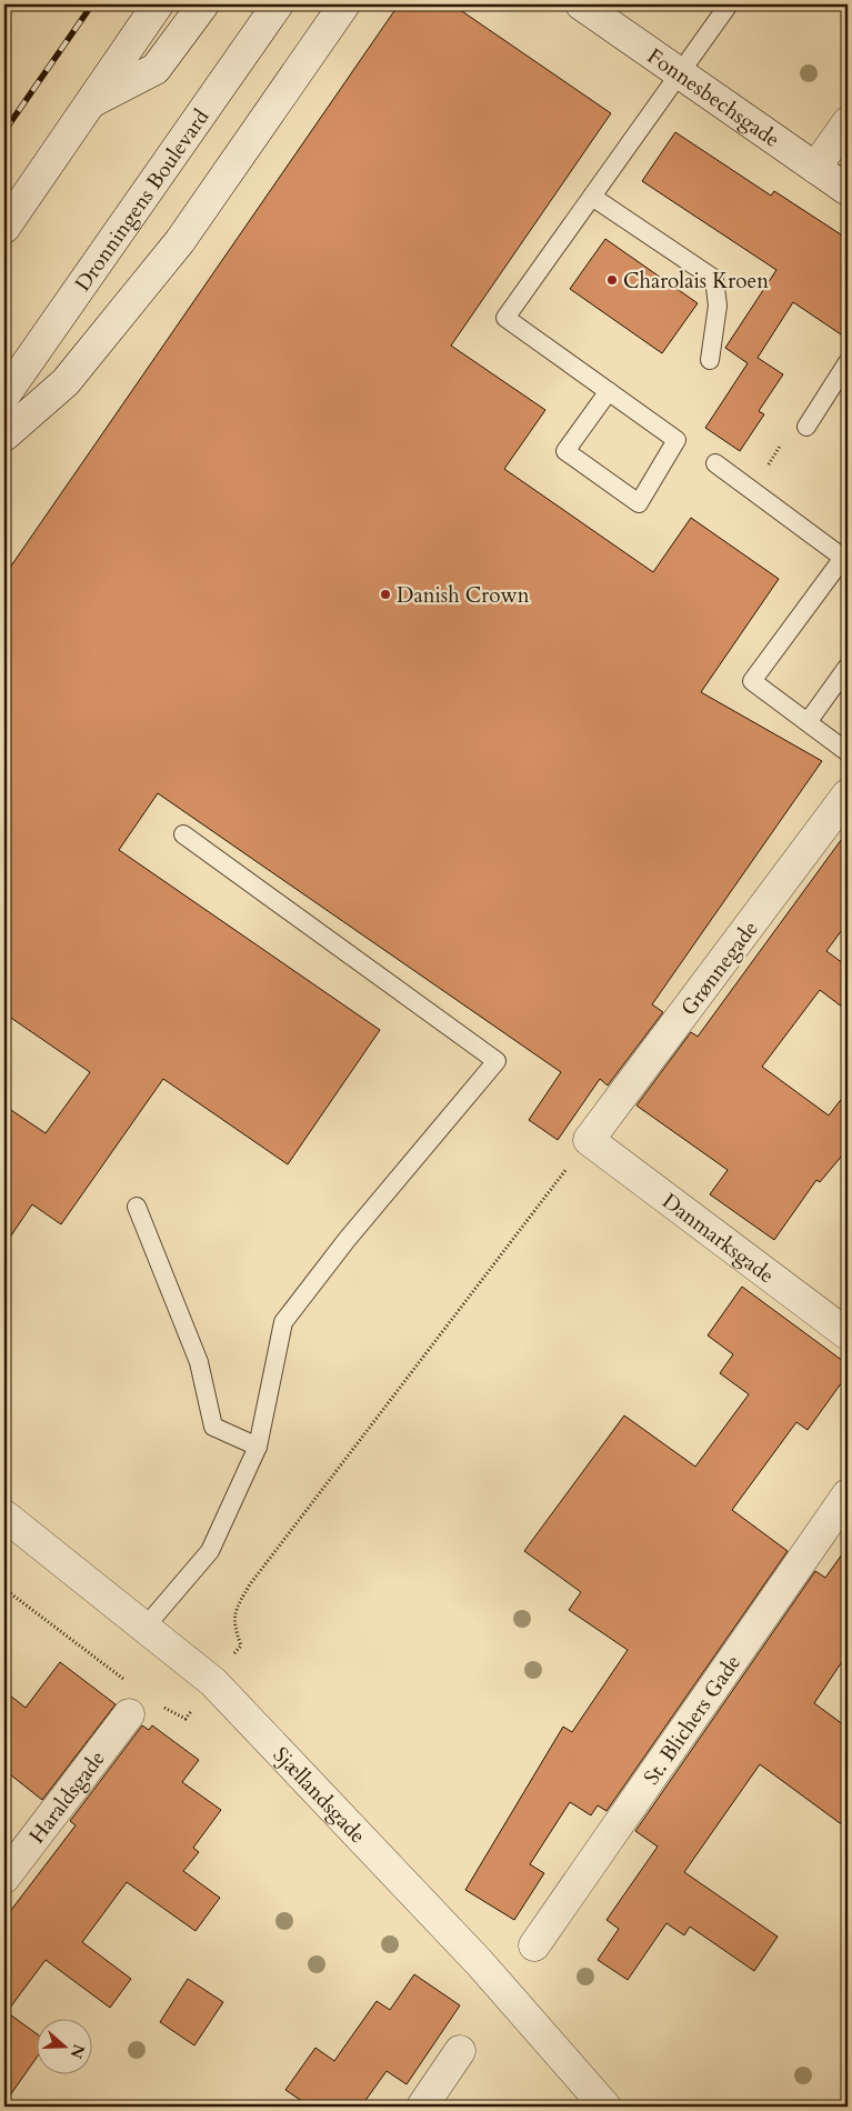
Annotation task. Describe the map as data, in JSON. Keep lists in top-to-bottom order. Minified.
{"streets":{"street":["Fonnesbechsgade","Dronningens Boulevard","Grønnegade","Danmarksgade","St. Blichers Gade","Sjællandsgade","Haraldsgade"]},"crossings":[["Grønnegade","Danmarksgade"]],"places":["Charolais Kroen","Danish Crown"],"north":"right"}
